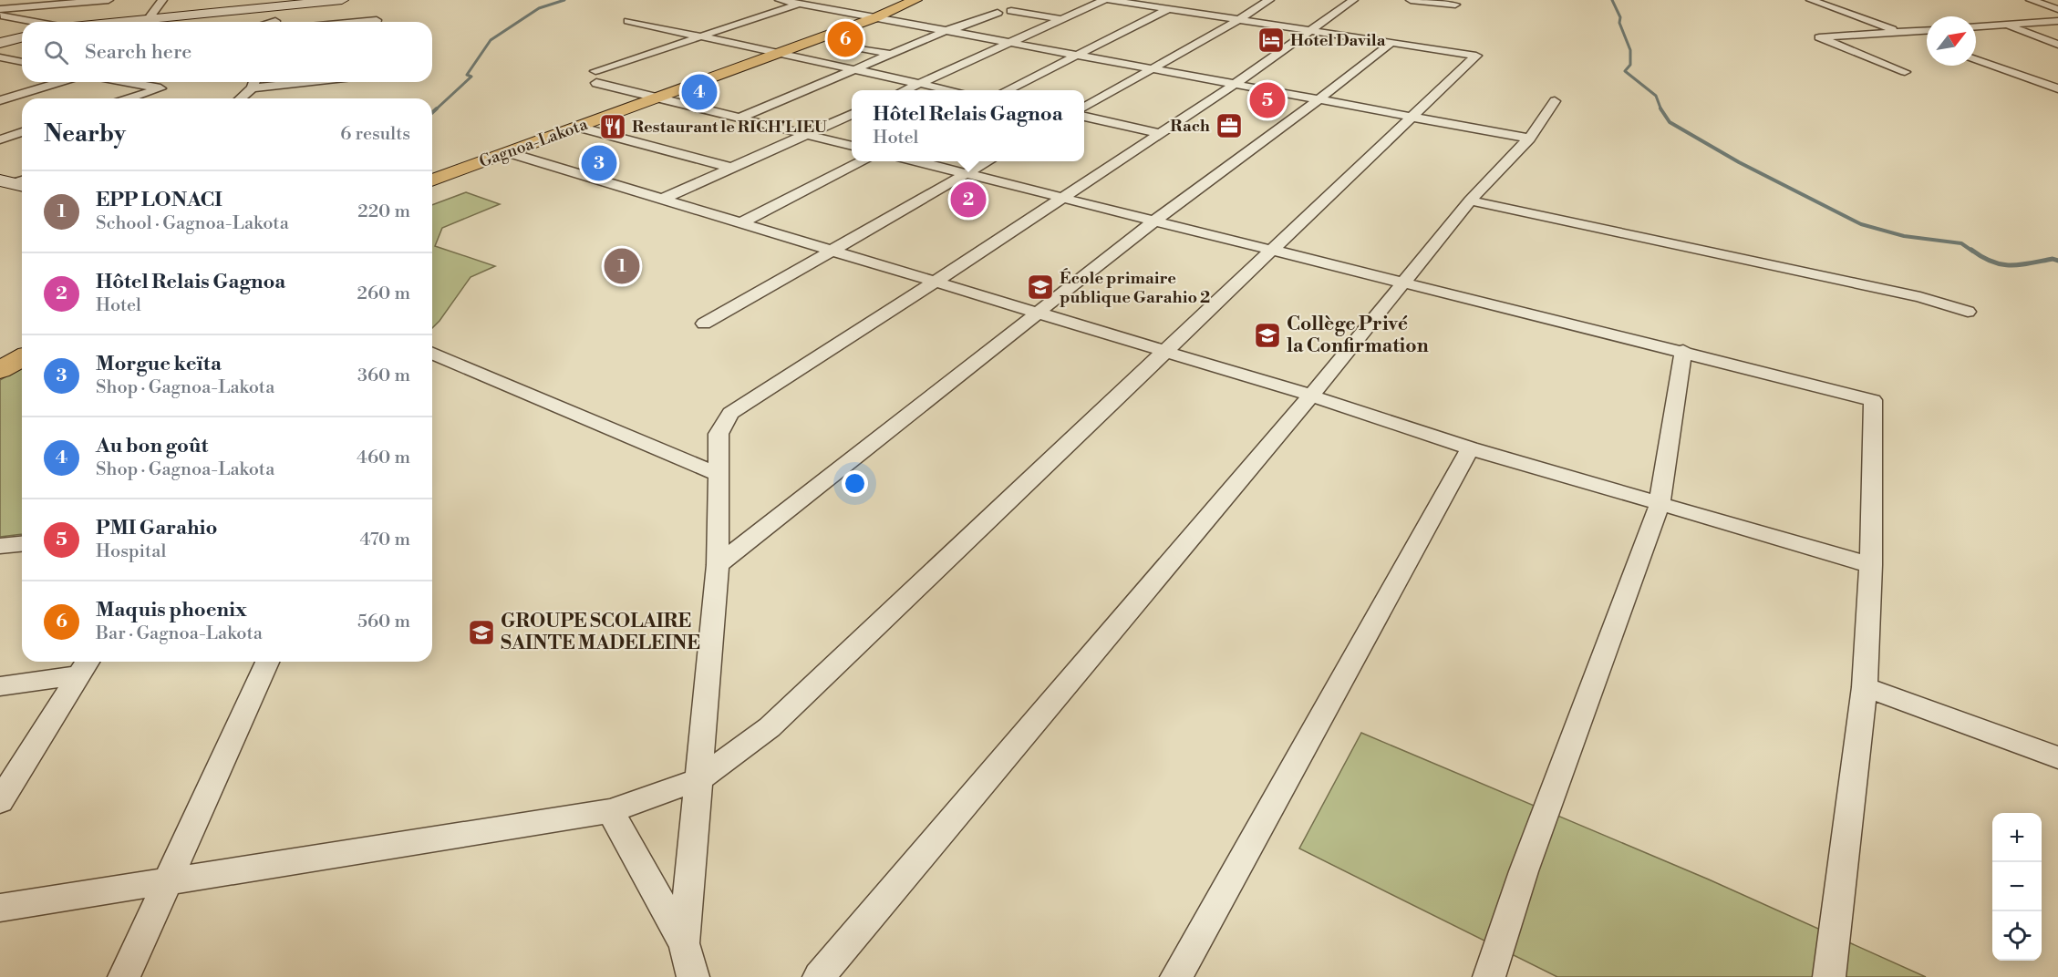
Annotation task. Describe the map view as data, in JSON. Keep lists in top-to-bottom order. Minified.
{"streets":{"main road":["Gagnoa-Lakota"]},"places":{"hotel":["Hotel Davila"],"office":["Rach"],"restaurant":["Restaurant le RICH'LIEU"],"school or university":["École primaire publique Garahio 2","Collège Privé la Confirmation","GROUPE SCOLAIRE SAINTE MADELEINE"]},"north":"top right","page":{"pins":["6","4","5","3","2","1"],"search":"Search here","popup":["Hôtel Relais Gagnoa","Hotel"],"heading":["Nearby","6 results"],"list":[{"mark":"1","name":"EPP LONACI","note":"School · Gagnoa-Lakota","value":"220 m"},{"mark":"2","name":"Hôtel Relais Gagnoa","note":"Hotel","value":"260 m"},{"mark":"3","name":"Morgue keïta","note":"Shop · Gagnoa-Lakota","value":"360 m"},{"mark":"4","name":"Au bon goût","note":"Shop · Gagnoa-Lakota","value":"460 m"},{"mark":"5","name":"PMI Garahio","note":"Hospital","value":"470 m"},{"mark":"6","name":"Maquis phoenix","note":"Bar · Gagnoa-Lakota","value":"560 m"}],"map_buttons":["+","−"]}}
